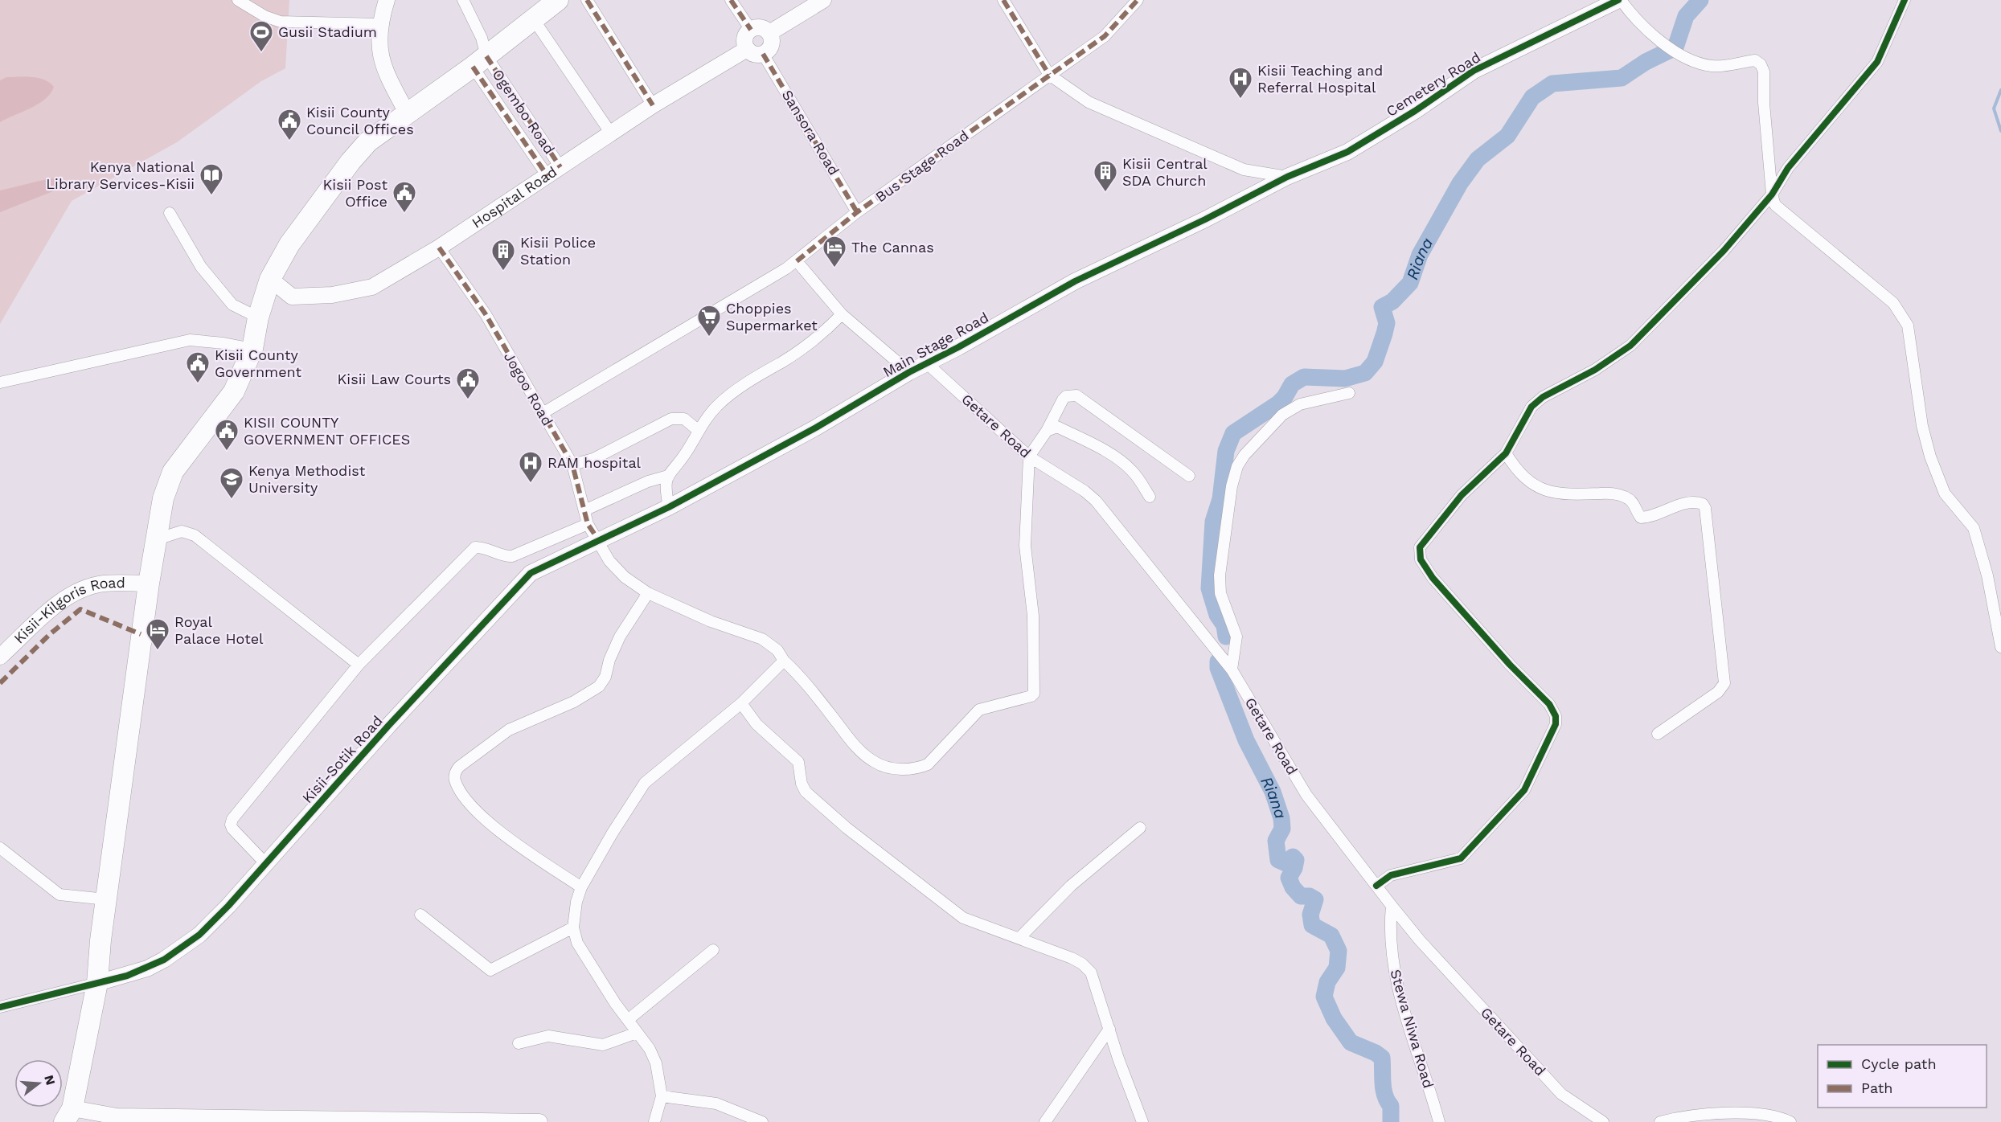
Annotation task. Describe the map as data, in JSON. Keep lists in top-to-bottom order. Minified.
{"streets":{"street":["Cemetery Road","Ogembo Road","Sansora Road","Bus Stage Road","Hospital Road","Main Stage Road","Jogoo Road","Getare Road","Kisii-Kilgoris Road","Kisii-Sotik Road","Stewa Niwa Road"]},"crossings":[["Cemetery Road","Main Stage Road"],["Ogembo Road","Hospital Road"],["Sansora Road","Bus Stage Road"],["Sansora Road","Hospital Road"],["Bus Stage Road","Jogoo Road"],["Hospital Road","Jogoo Road"],["Main Stage Road","Jogoo Road"],["Main Stage Road","Getare Road"],["Main Stage Road","Kisii-Sotik Road"],["Jogoo Road","Getare Road"],["Jogoo Road","Kisii-Sotik Road"],["Getare Road","Stewa Niwa Road"]],"water":["Riana"],"places":{"sports":["Gusii Stadium"],"hospital":["Kisii Teaching and Referral Hospital","RAM hospital"],"public building":["Kisii County Council Offices","Kisii Post Office","Kisii County Government","Kisii Law Courts","KISII COUNTY GOVERNMENT OFFICES"],"building":["Kisii Central SDA Church","Kisii Police Station"],"library":["Kenya National Library Services-Kisii"],"hotel":["The Cannas","Royal Palace Hotel"],"supermarket":["Choppies Supermarket"],"school or university":["Kenya Methodist University"]},"legend":["Cycle path","Path"],"north":"right"}
